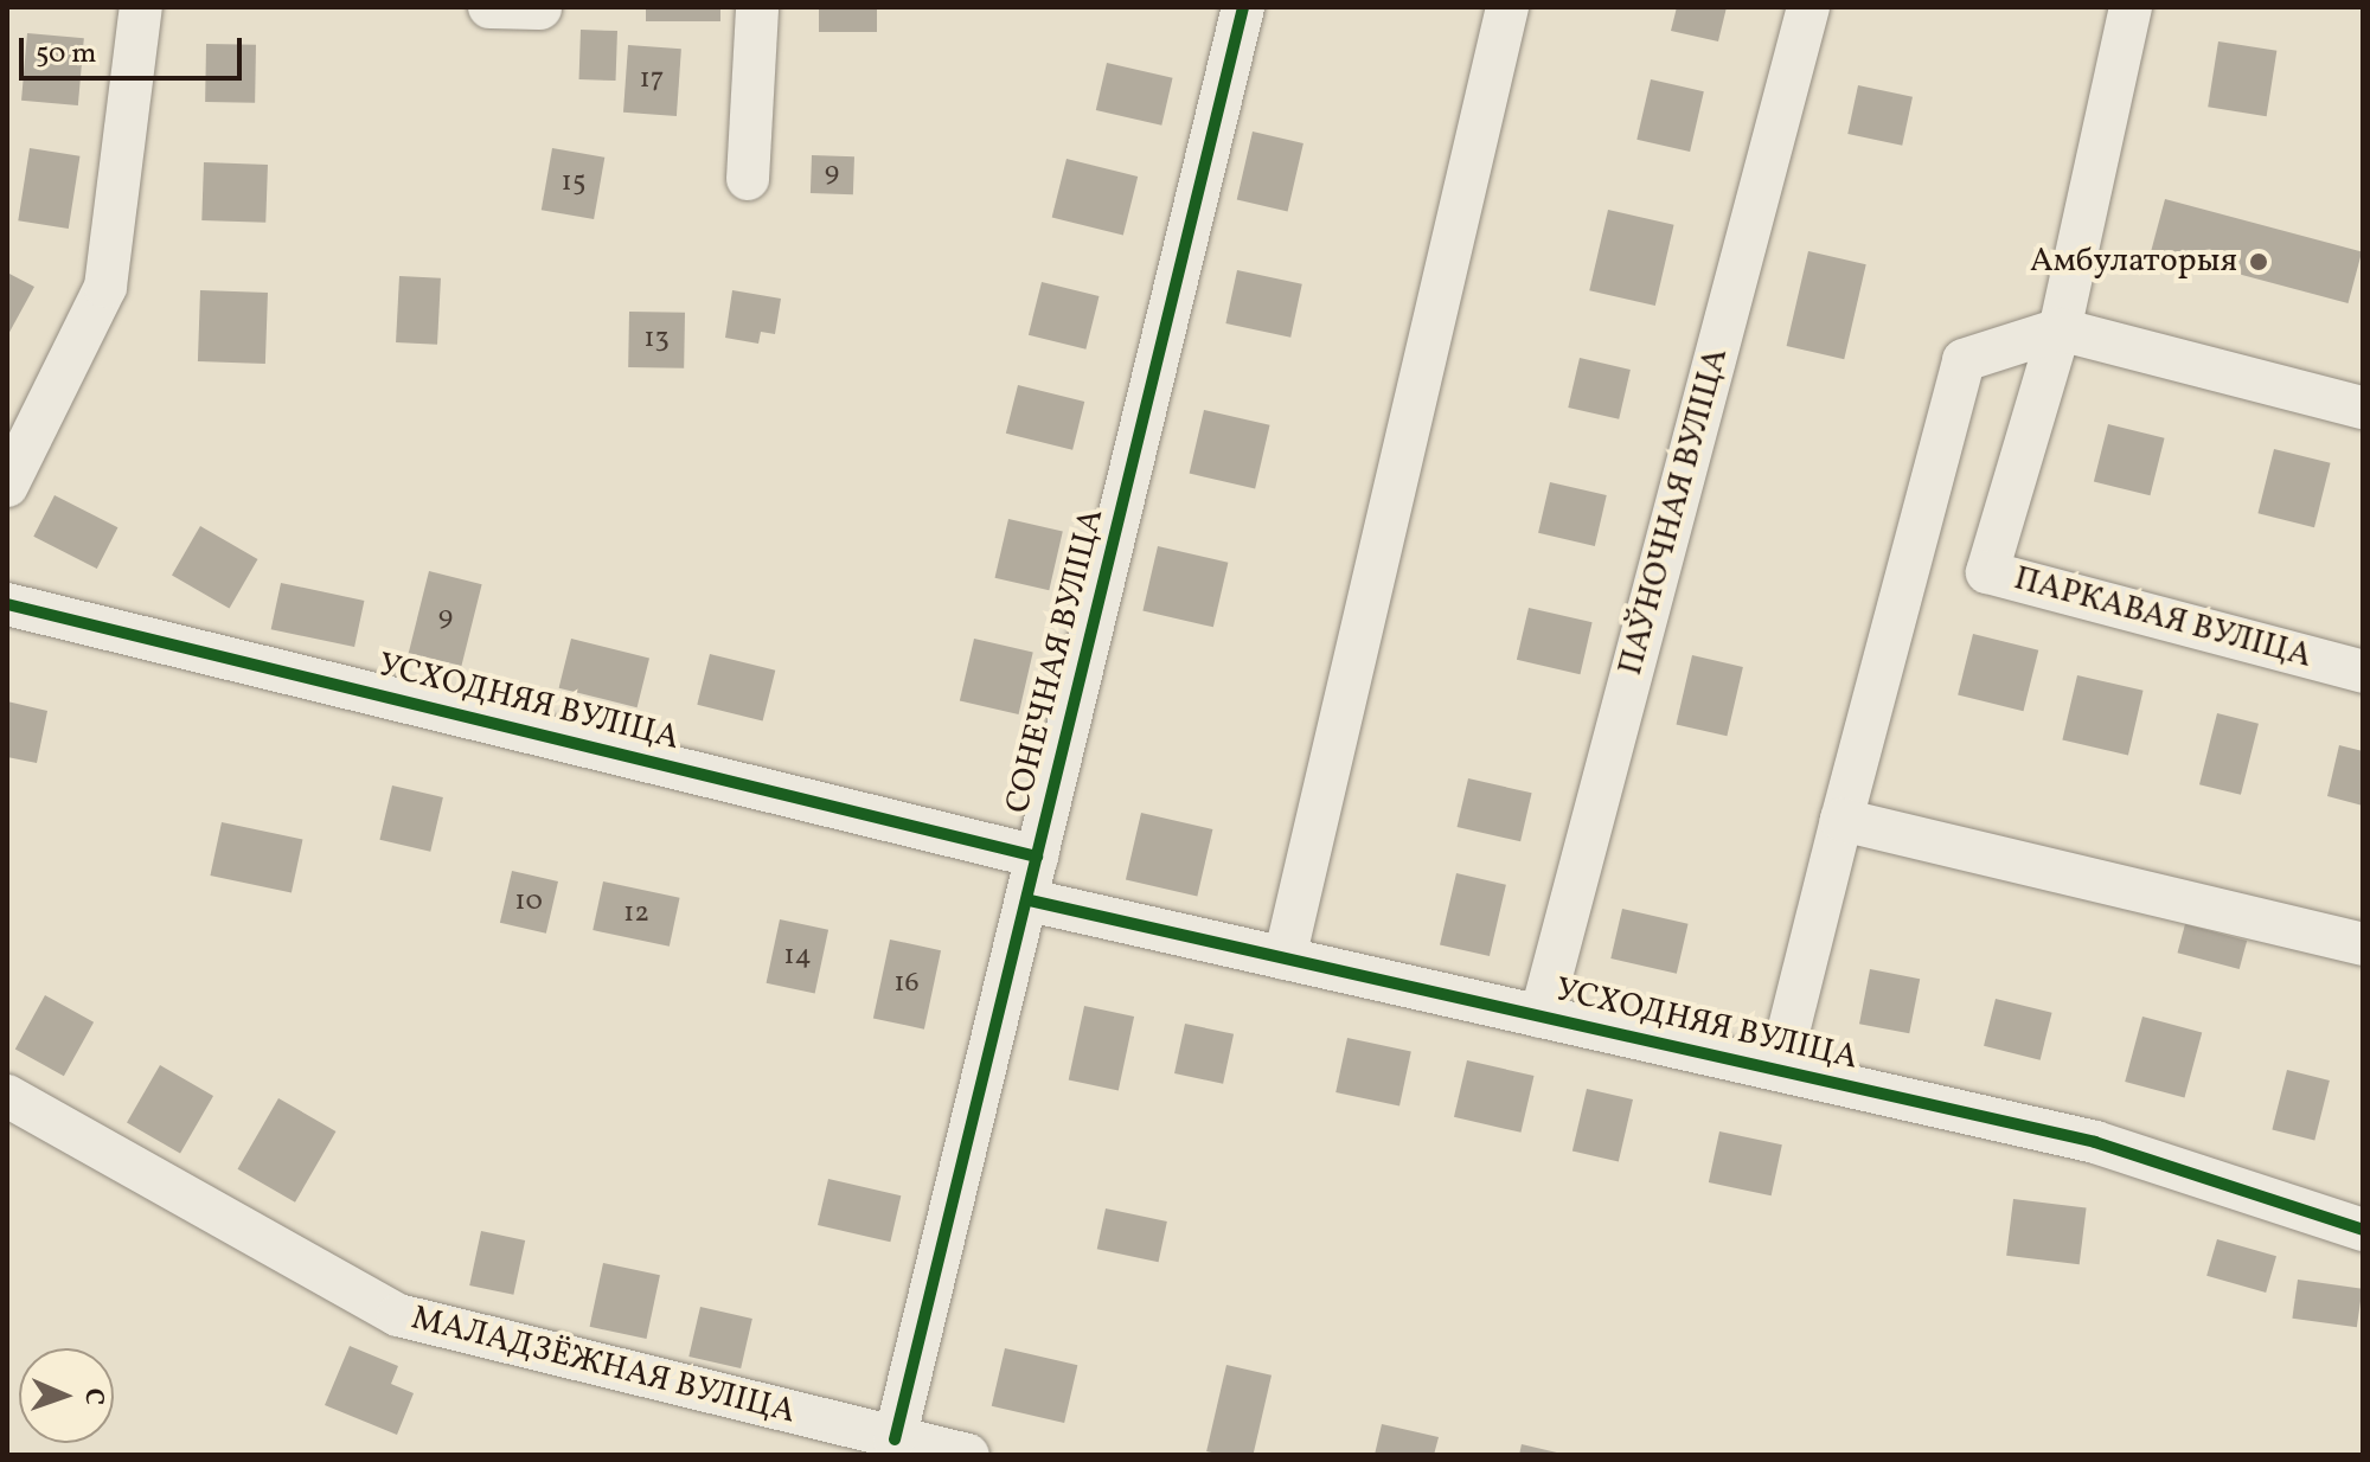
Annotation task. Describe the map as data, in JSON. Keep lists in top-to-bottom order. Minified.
{"streets":{"street":["ПАЎНОЧНАЯ ВУЛІЦА","ПАРКАВАЯ ВУЛІЦА","СОНЕЧНАЯ ВУЛІЦА","УСХОДНЯЯ ВУЛІЦА","МАЛАДЗЁЖНАЯ ВУЛІЦА"]},"crossings":[["ПАЎНОЧНАЯ ВУЛІЦА","УСХОДНЯЯ ВУЛІЦА"],["СОНЕЧНАЯ ВУЛІЦА","УСХОДНЯЯ ВУЛІЦА"],["СОНЕЧНАЯ ВУЛІЦА","МАЛАДЗЁЖНАЯ ВУЛІЦА"]],"places":["Амбулаторыя"],"house_numbers":["17","9","15","13","9","10","12","14","16"],"scale_bar":"50 m","north":"right"}
